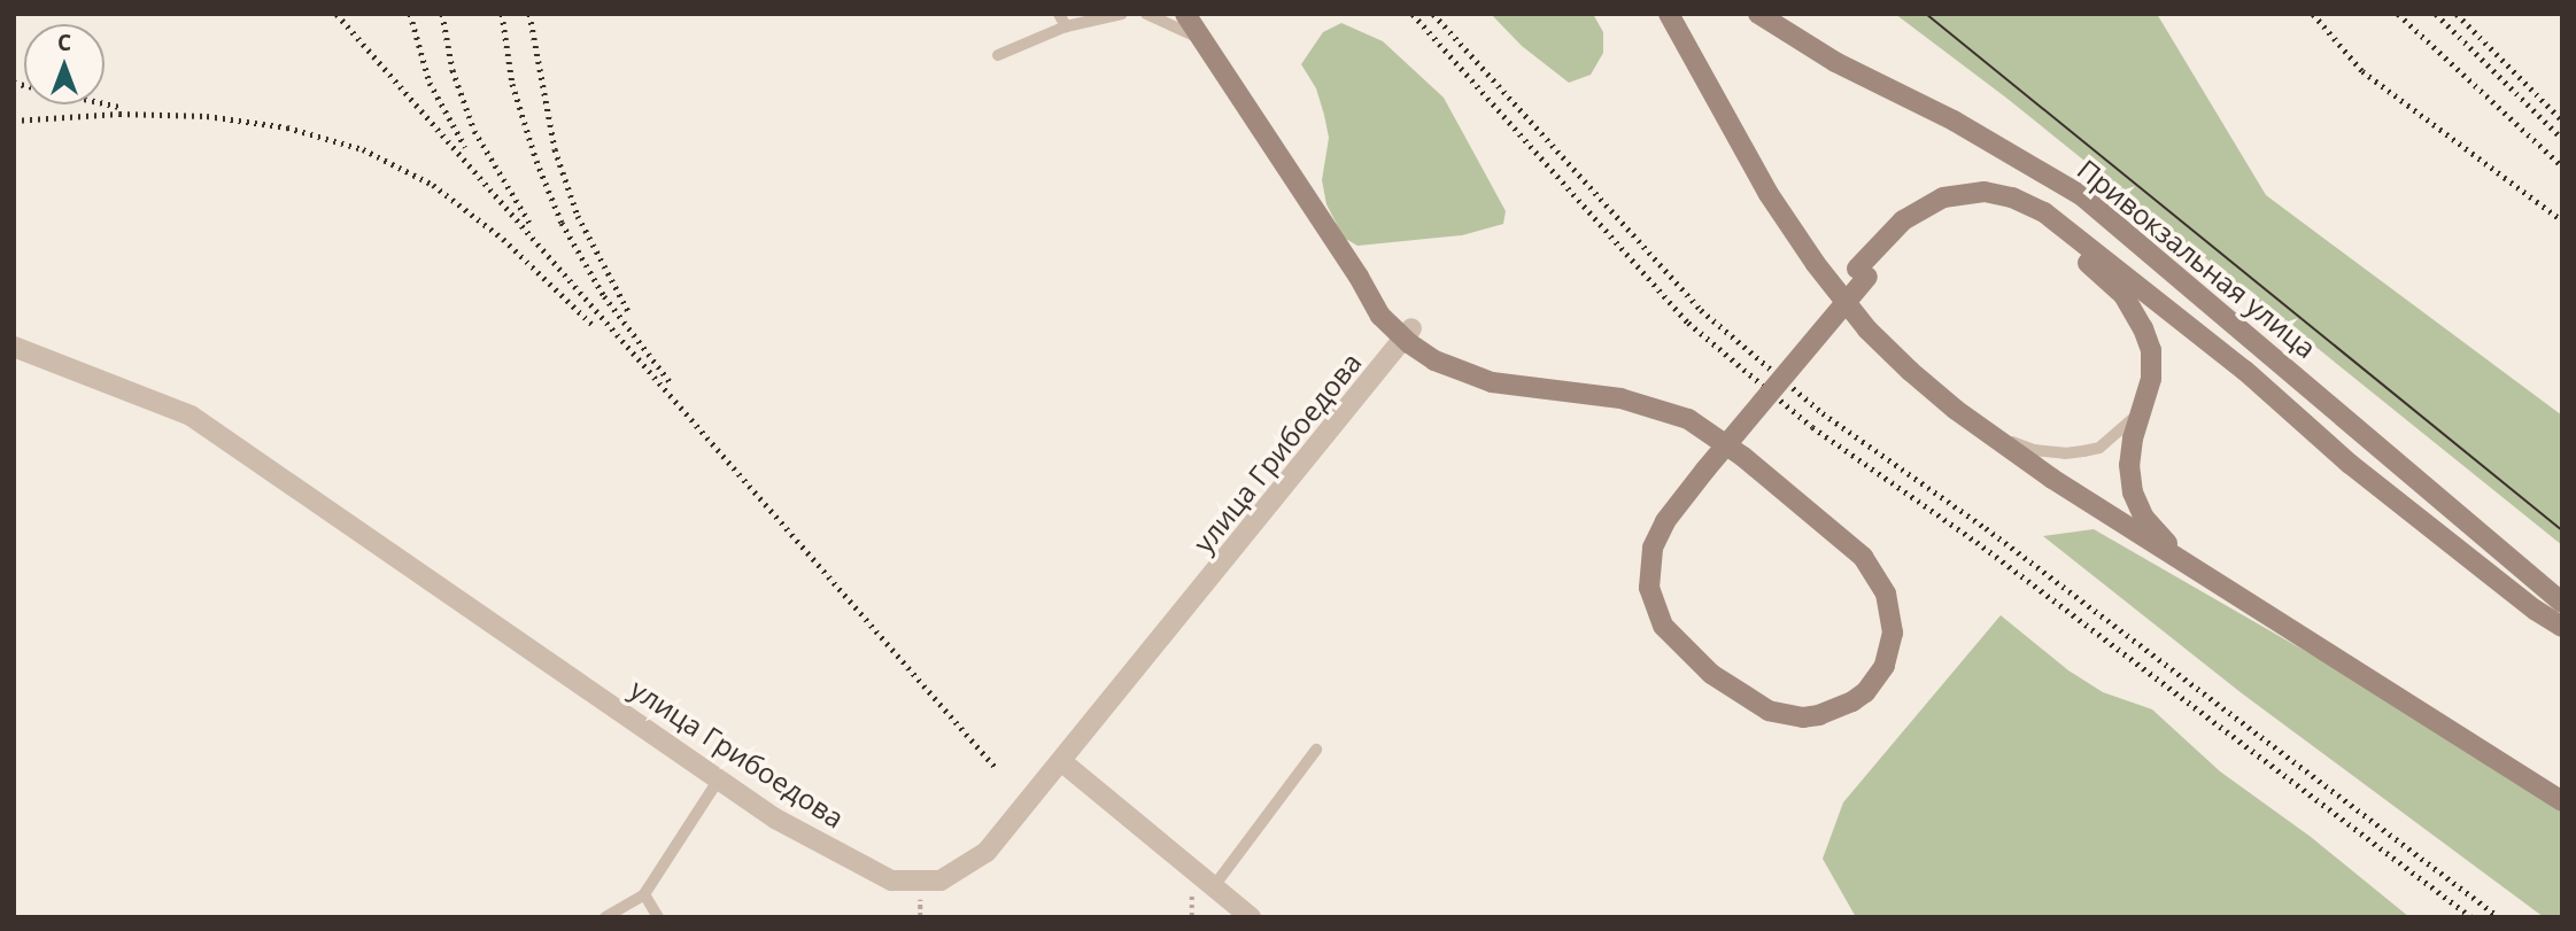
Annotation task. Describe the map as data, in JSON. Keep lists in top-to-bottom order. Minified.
{"streets":{"main road":["Привокзальная улица"],"street":["улица Грибоедова"]},"north":"top"}
